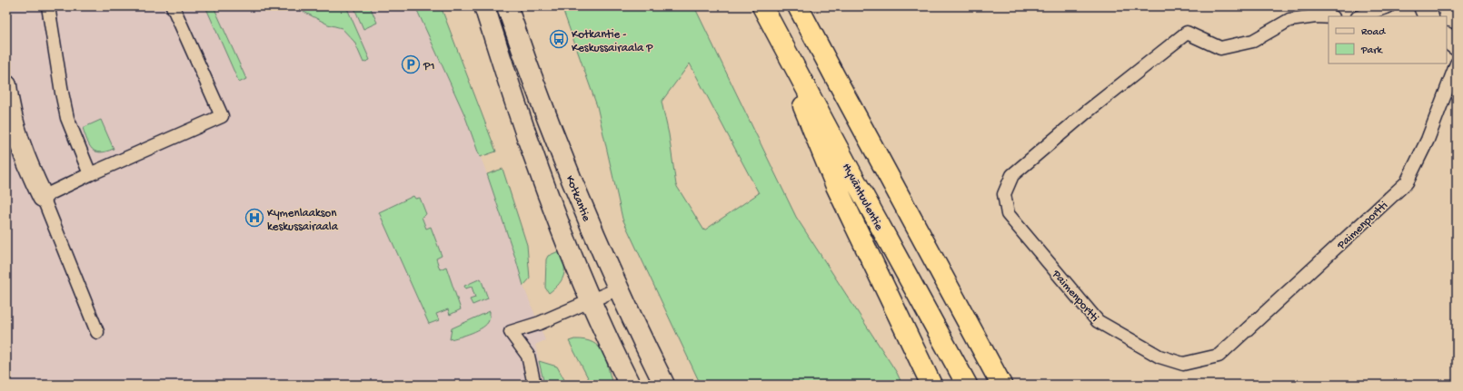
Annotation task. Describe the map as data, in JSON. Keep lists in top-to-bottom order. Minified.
{"streets":{"highway":["Hyväntuulentie"],"street":["Kotkantie"],"lane":["Paimenportti"]},"places":{"bus stop":["Kotkantie - Keskussairaala P"],"parking":["P1"],"hospital":["Kymenlaakson keskussairaala"]},"legend":["Road","Park"]}
